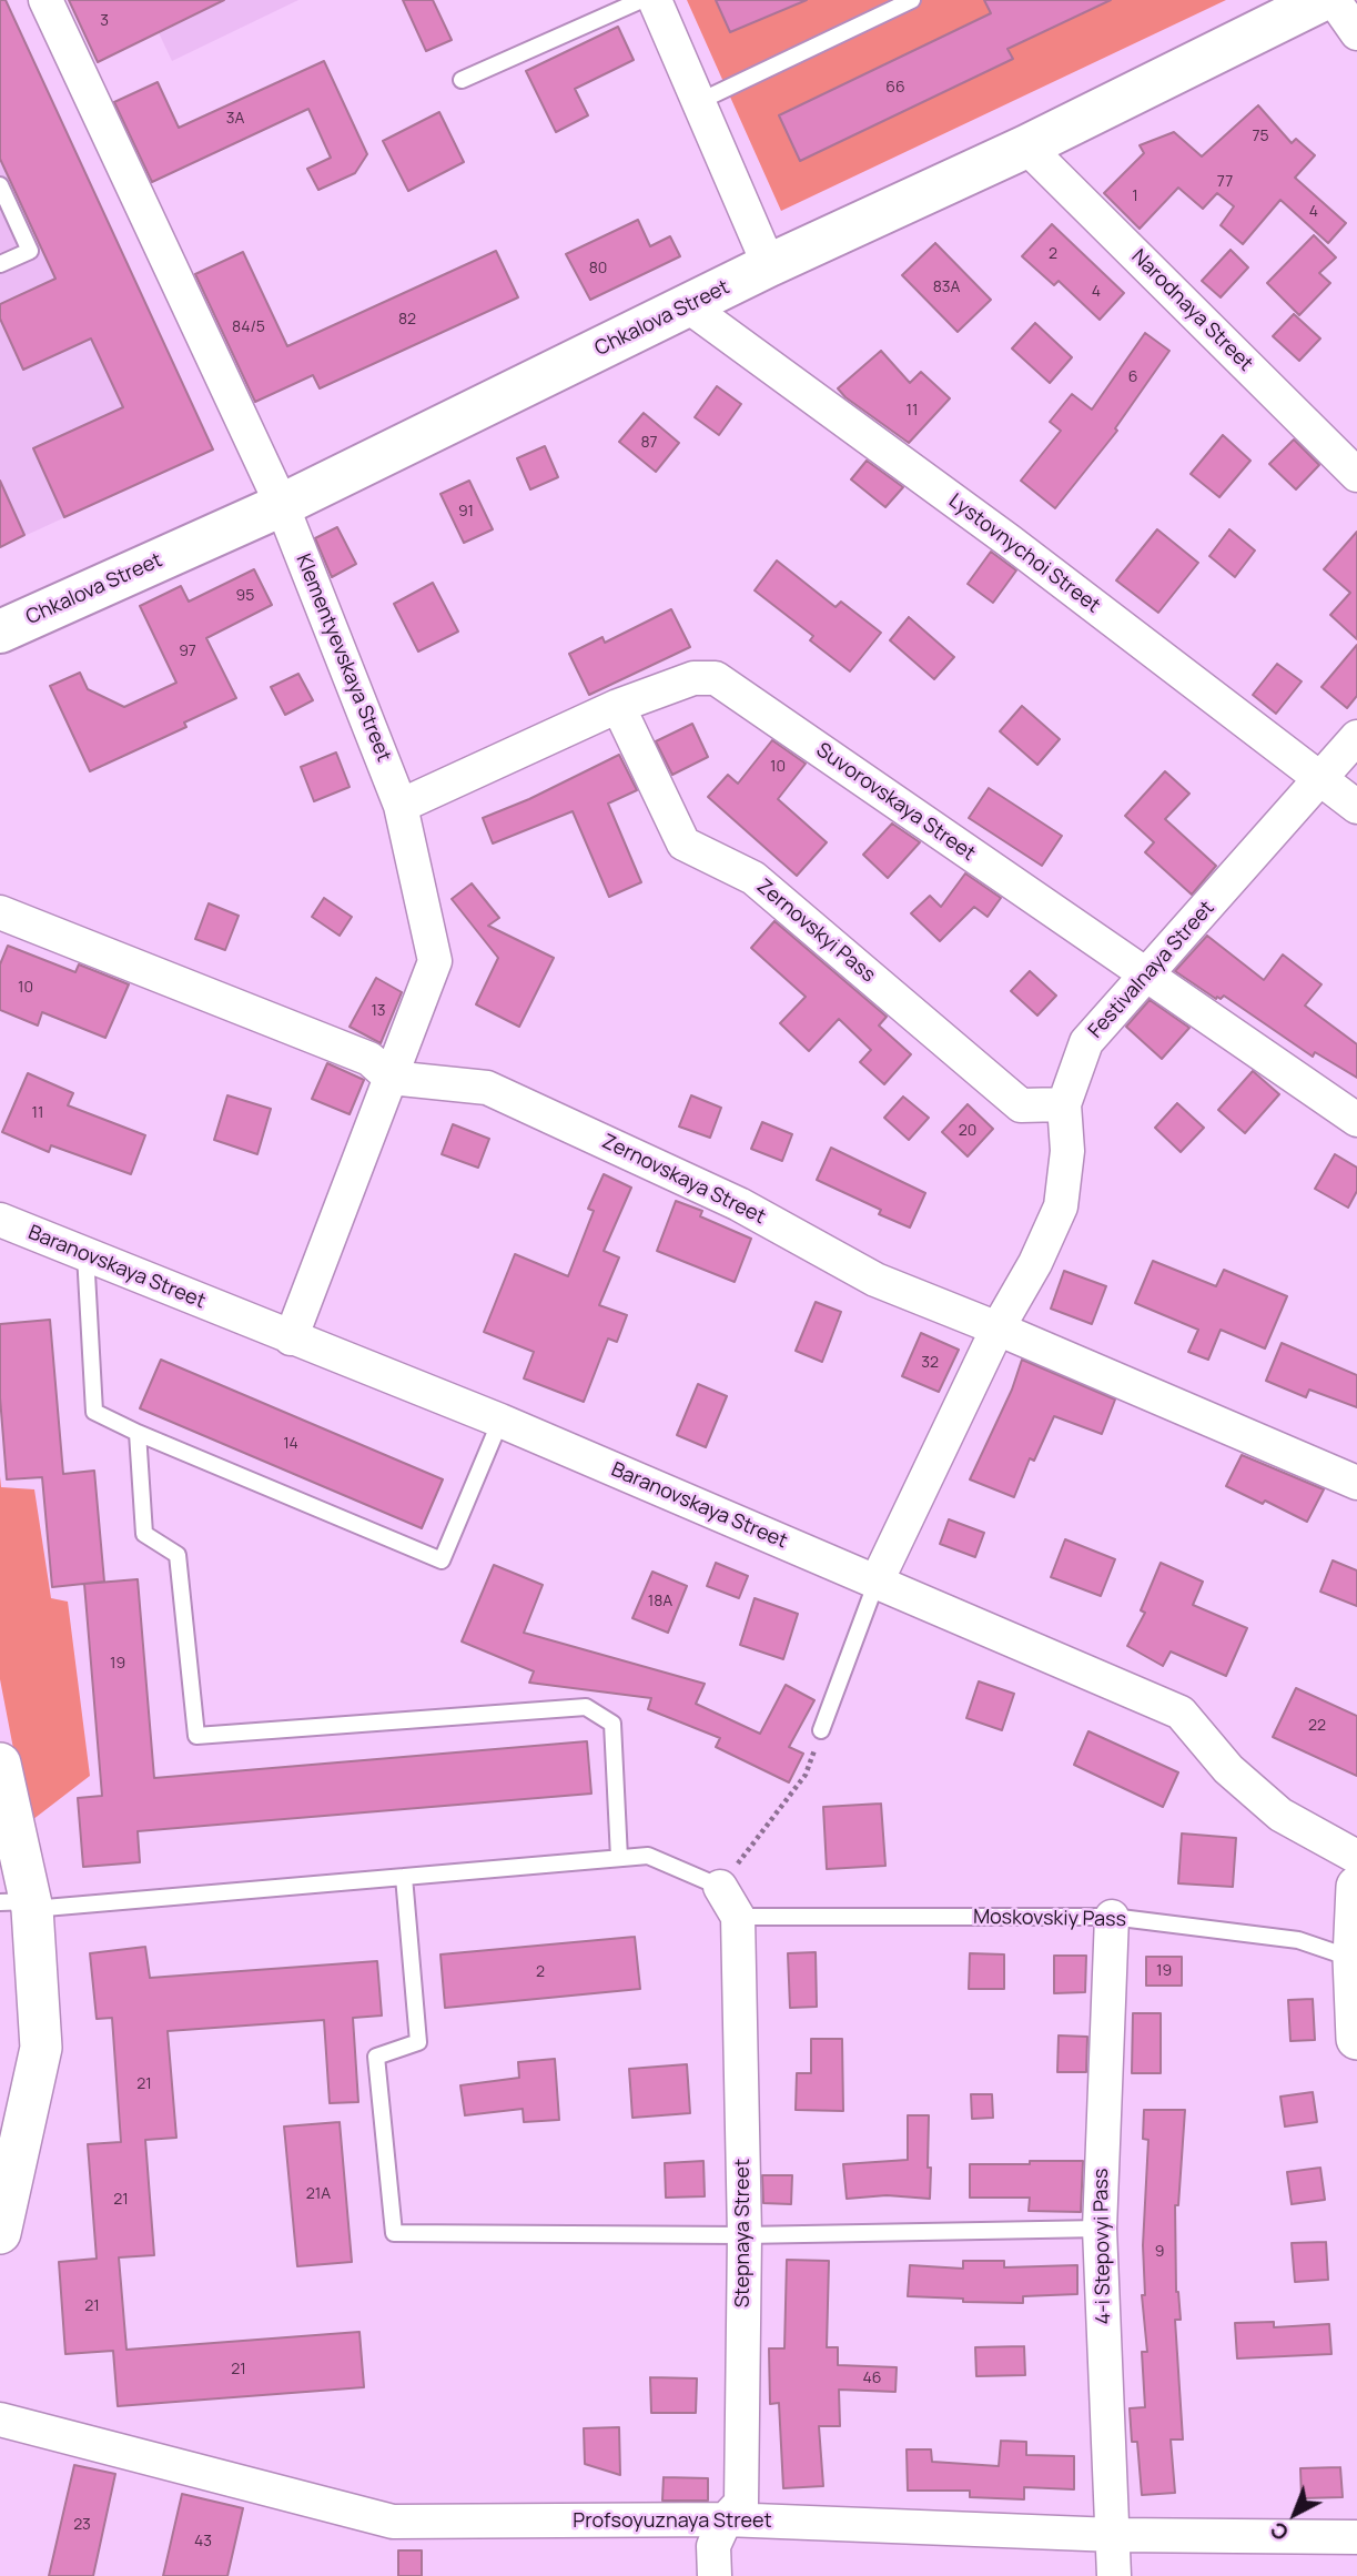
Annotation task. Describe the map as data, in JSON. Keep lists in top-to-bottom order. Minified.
{"streets":{"main road":["Chkalova Street"],"street":["Narodnaya Street","Lystovnychoi Street","Klementyevskaya Street","Suvorovskaya Street","Zernovskyi Pass","Festivalnaya Street","Zernovskaya Street","Baranovskaya Street","Stepnaya Street","4-i Stepovyi Pass","Profsoyuznaya Street"],"lane":["Moskovskiy Pass"]},"crossings":[["Narodnaya Street","Chkalova Street"],["Chkalova Street","Lystovnychoi Street"],["Chkalova Street","Klementyevskaya Street"],["Lystovnychoi Street","Festivalnaya Street"],["Klementyevskaya Street","Suvorovskaya Street"],["Klementyevskaya Street","Zernovskaya Street"],["Klementyevskaya Street","Baranovskaya Street"],["Suvorovskaya Street","Zernovskyi Pass"],["Suvorovskaya Street","Festivalnaya Street"],["Zernovskyi Pass","Festivalnaya Street"],["Festivalnaya Street","Zernovskaya Street"],["Festivalnaya Street","Baranovskaya Street"],["Moskovskiy Pass","Stepnaya Street"],["Moskovskiy Pass","4-i Stepovyi Pass"],["Stepnaya Street","Profsoyuznaya Street"],["4-i Stepovyi Pass","Profsoyuznaya Street"]],"house_numbers":["3","66","3А","75","77","1","4","2","80","83А","4","82","84/5","6","11","87","91","95","97","10","10","13","11","20","32","14","18А","19","22","19","2","21","21А","21","9","21","21","46","23","43"],"north":"bottom left"}
